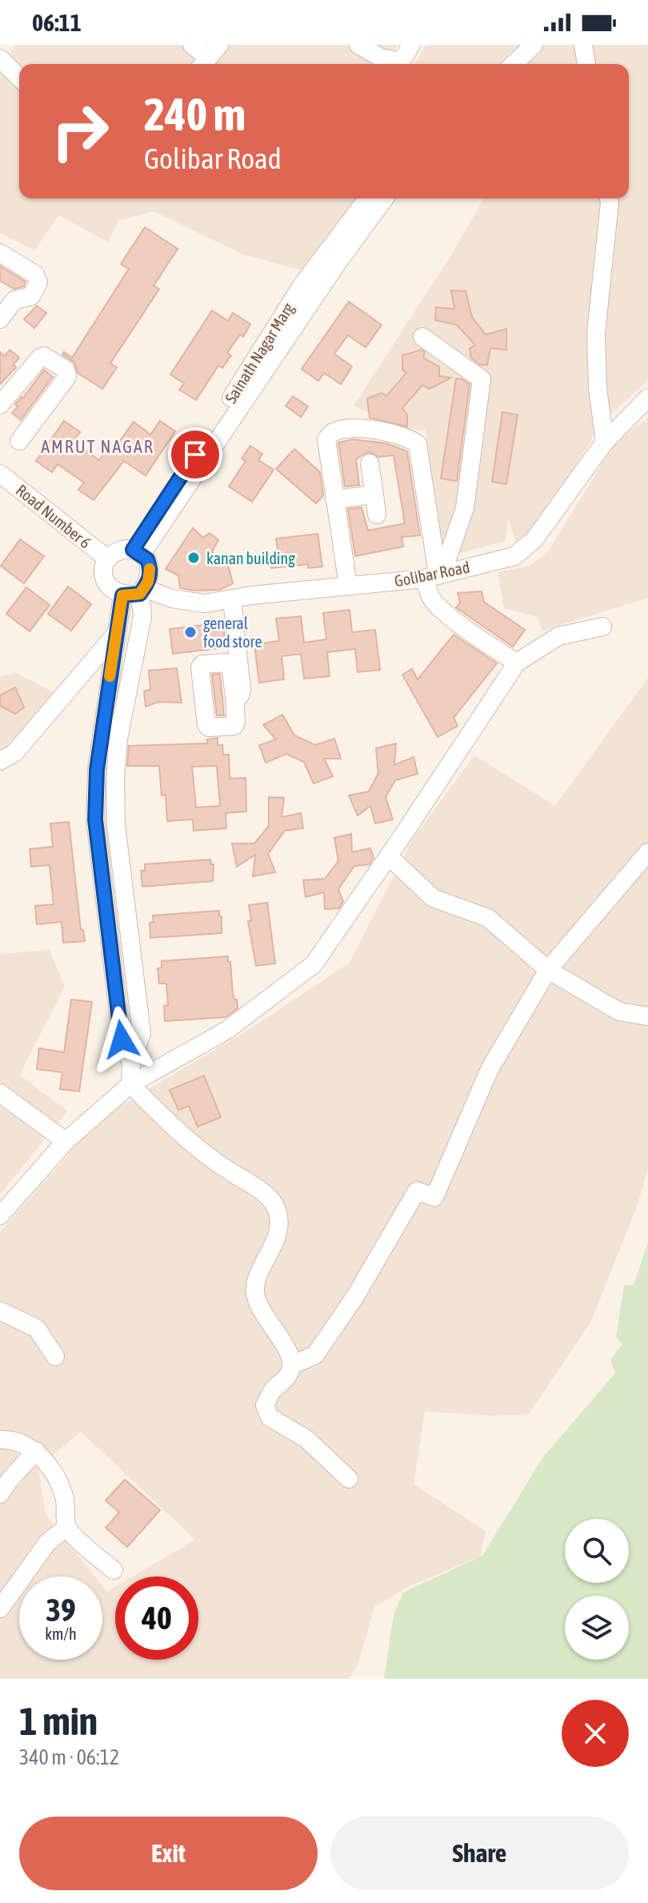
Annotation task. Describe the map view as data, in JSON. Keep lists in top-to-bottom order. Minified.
{"streets":{"street":["Sainath Nagar Marg","Road Number 6","Golibar Road"]},"crossings":[["Sainath Nagar Marg","Road Number 6"],["Sainath Nagar Marg","Golibar Road"],["Road Number 6","Golibar Road"]],"districts":["AMRUT NAGAR"],"places":["kanan building","general food store"],"page":{"status":"06:11","turn":["240 m","Golibar Road"],"speed":"39 km/h","limit":"40","heading":["1 min","340 m · 06:12"],"buttons":["Exit","Share"]}}
